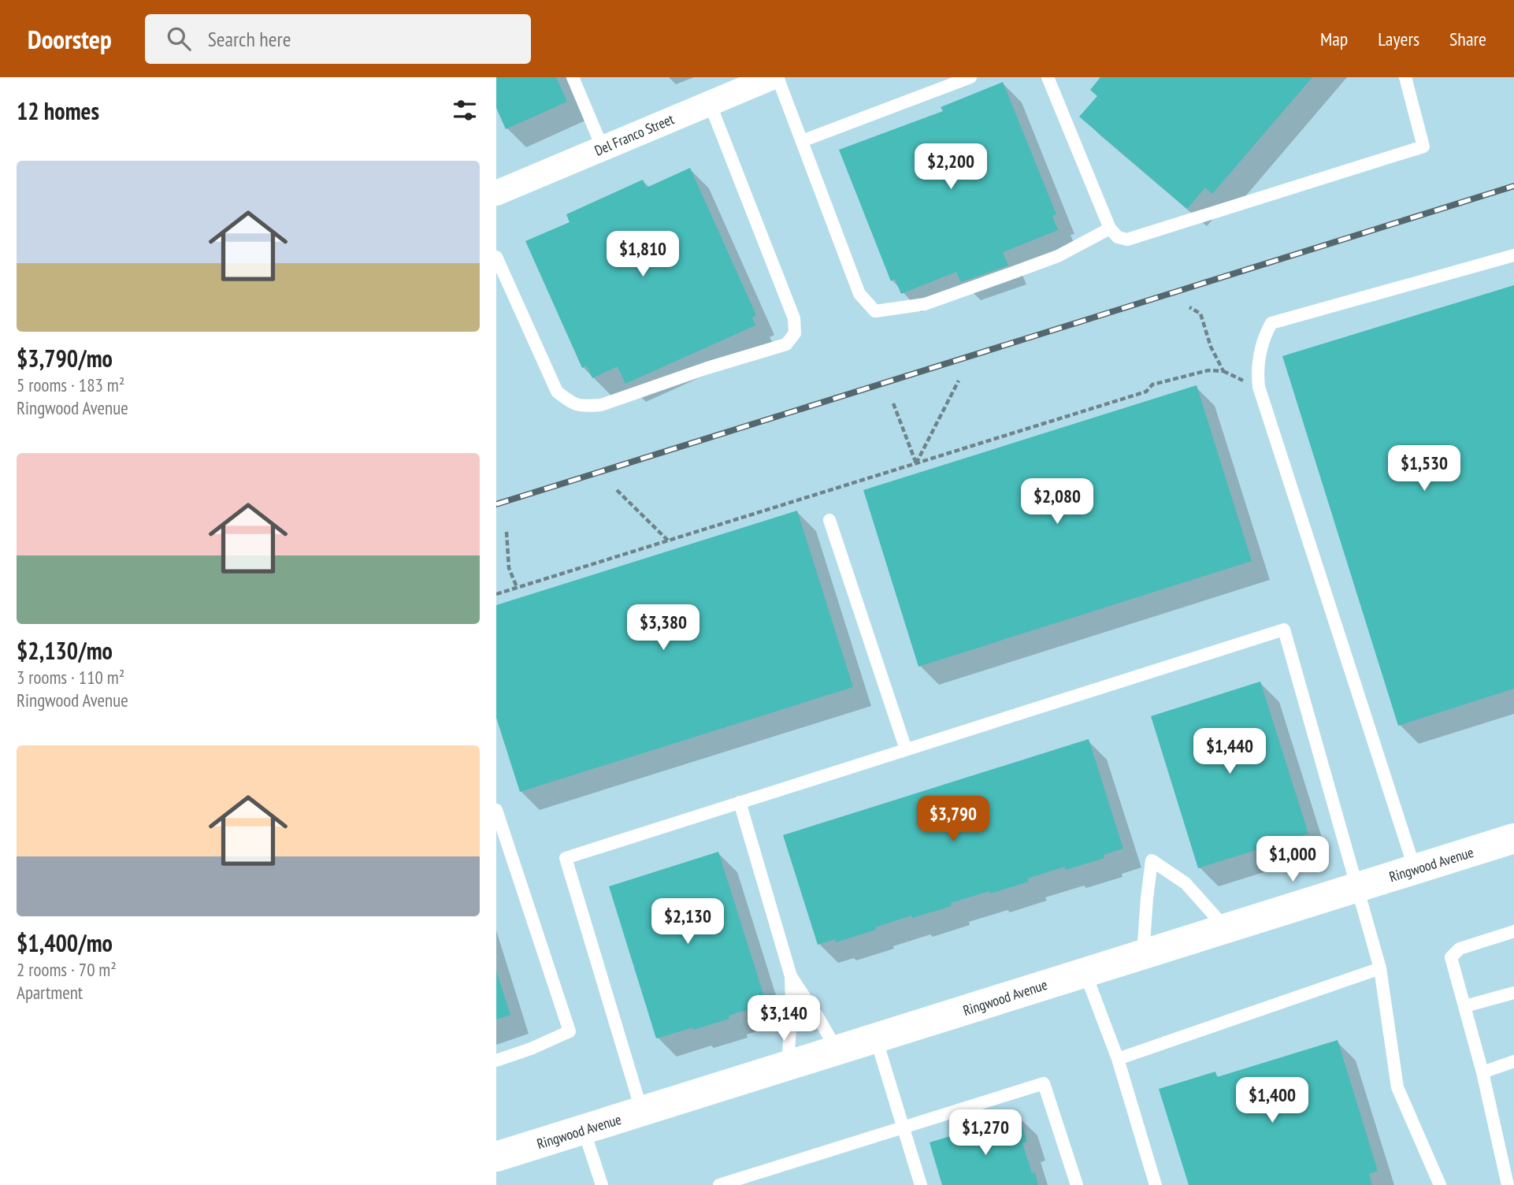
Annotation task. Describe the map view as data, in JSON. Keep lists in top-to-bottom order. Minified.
{"streets":{"street":["Del Franco Street","Ringwood Avenue"]},"page":{"header":"Doorstep","search":"Search here","nav":["Map","Layers","Share"],"heading":"12 homes","list":[{"name":"$3,790/mo","note":"5 rooms · 183 m² · Ringwood Avenue"},{"name":"$2,130/mo","note":"3 rooms · 110 m² · Ringwood Avenue"},{"name":"$1,400/mo","note":"2 rooms · 70 m² · Apartment"}],"price":["$2,200","$1,810","$1,530","$2,080","$3,380","$1,440","$3,790","$1,000","$2,130","$3,140","$1,400","$1,270"]}}
